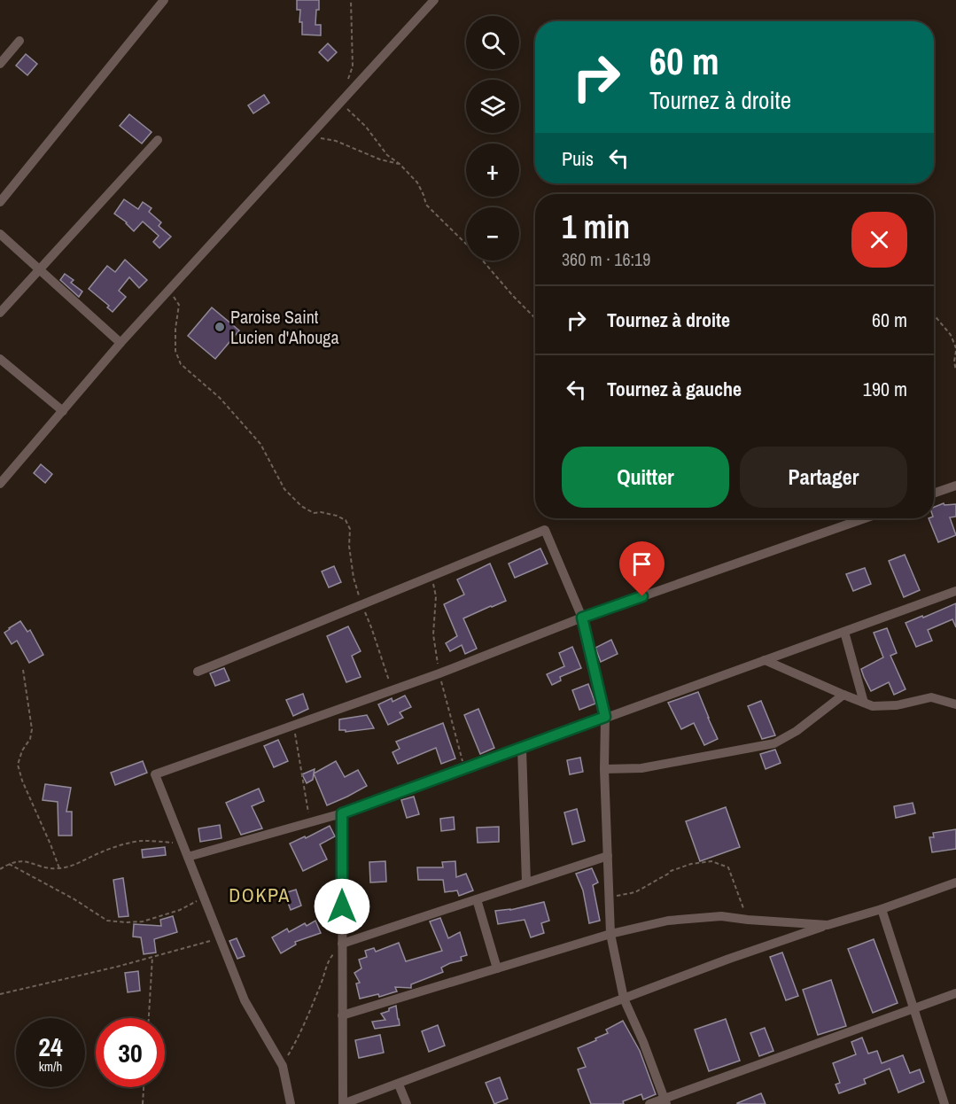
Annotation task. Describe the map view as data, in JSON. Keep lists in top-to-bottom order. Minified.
{"districts":["DOKPA"],"places":["Paroise Saint Lucien d'Ahouga"],"page":{"map_buttons":["+","−"],"turn":["60 m","Tournez à droite"],"then":"Puis","heading":["1 min","360 m · 16:19"],"list":[{"name":"Tournez à droite","value":"60 m"},{"name":"Tournez à gauche","value":"190 m"}],"buttons":["Quitter","Partager"],"speed":"24 km/h","limit":"30"}}
